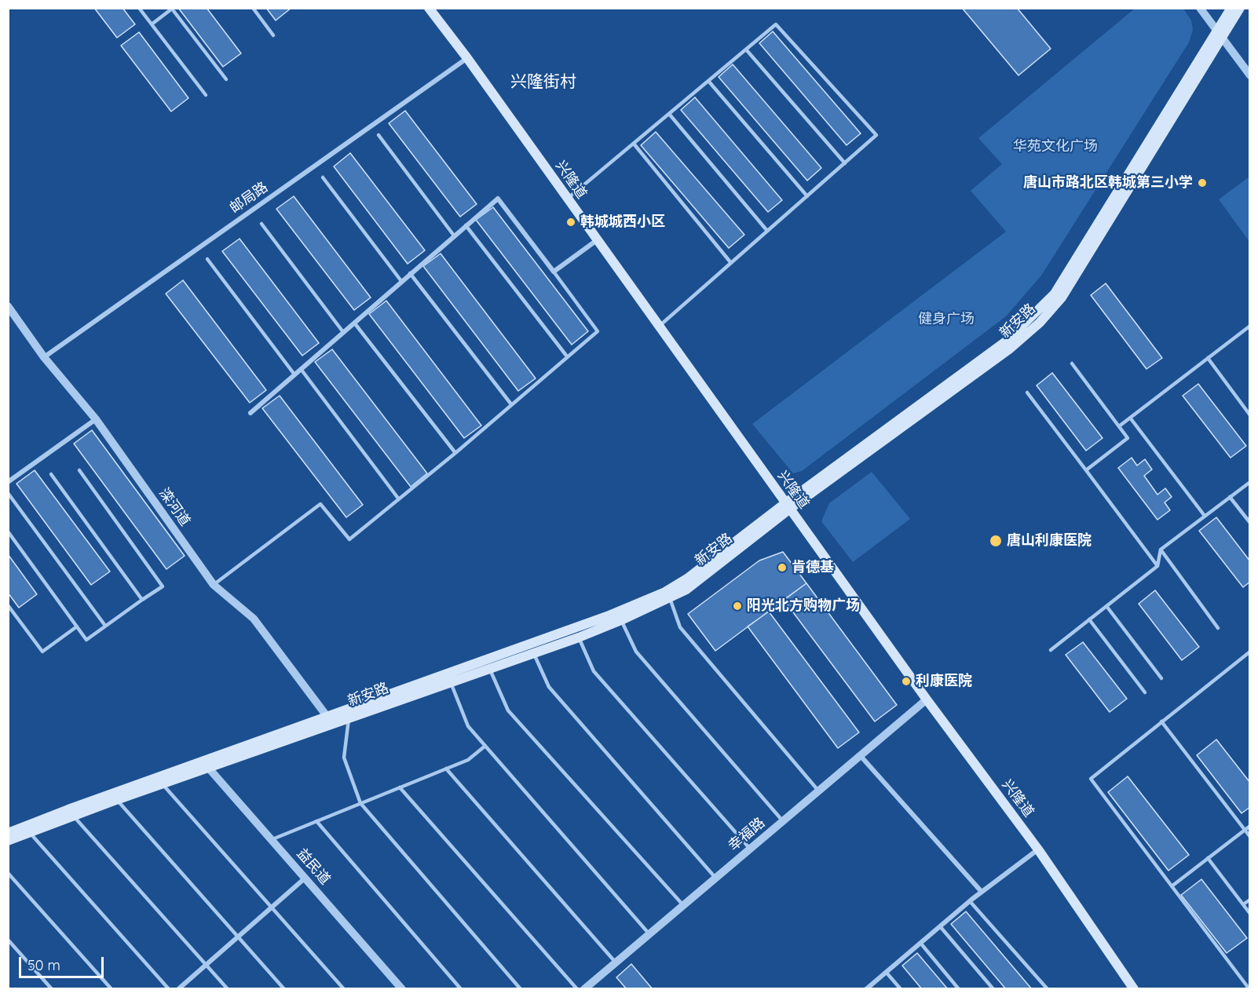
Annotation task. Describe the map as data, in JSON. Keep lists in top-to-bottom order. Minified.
{"streets":{"main road":["兴隆道","新安路"],"street":["邮局路","滦河道","幸福路","益民道"]},"crossings":[["兴隆道","邮局路"],["兴隆道","新安路"],["兴隆道","幸福路"],["邮局路","滦河道"],["新安路","滦河道"],["新安路","益民道"]],"districts":["兴隆街村"],"parks":["华苑文化广场","健身广场"],"places":["唐山市路北区韩城第三小学","韩城城西小区","唐山利康医院","肯德基","阳光北方购物广场","利康医院"],"scale_bar":"50 m"}
